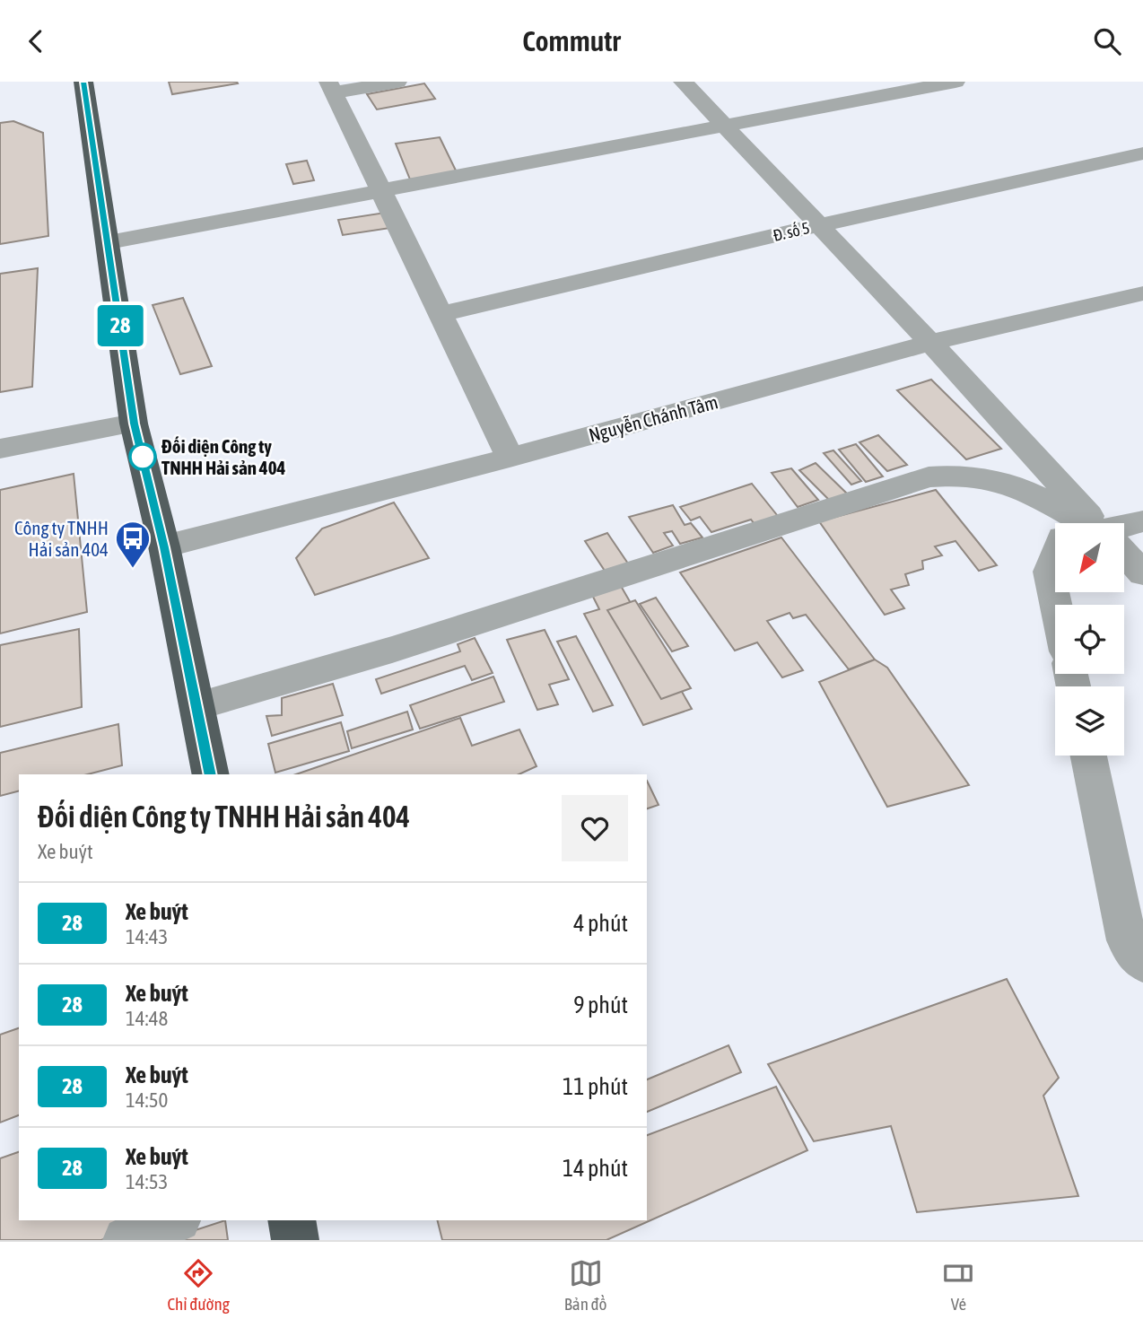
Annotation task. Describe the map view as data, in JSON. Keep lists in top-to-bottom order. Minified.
{"streets":{"street":["Đ. số 5","Nguyễn Chánh Tâm"]},"places":{"other":["Đối diện Công ty TNHH Hải sản 404"],"bus stop":["Công ty TNHH Hải sản 404"]},"lines":["bus line 28"],"north":"bottom left","page":{"header":"Commutr","on_map":"28","heading":["Đối diện Công ty TNHH Hải sản 404","Xe buýt"],"list":[{"mark":"28","name":"Xe buýt","note":"14:43","value":"4 phút"},{"mark":"28","name":"Xe buýt","note":"14:48","value":"9 phút"},{"mark":"28","name":"Xe buýt","note":"14:50","value":"11 phút"},{"mark":"28","name":"Xe buýt","note":"14:53","value":"14 phút"}],"tabs":["Chỉ đường","Bản đồ","Vé"]}}
